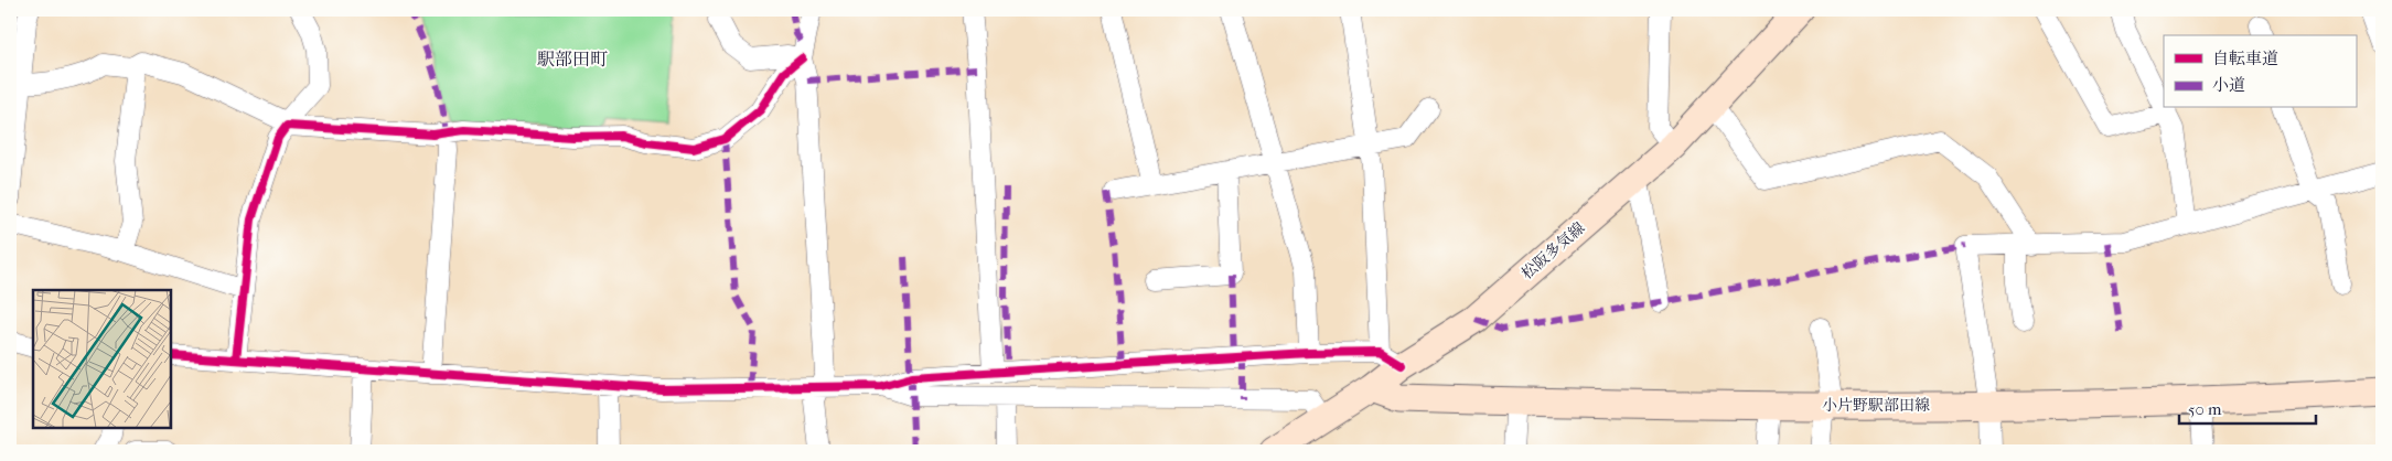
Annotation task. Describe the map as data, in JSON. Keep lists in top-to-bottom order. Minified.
{"streets":{"main road":["松阪多気線","小片野駅部田線"]},"crossings":[["松阪多気線","小片野駅部田線"]],"districts":["駅部田町"],"legend":["自転車道","小道"],"scale_bar":"50 m"}
